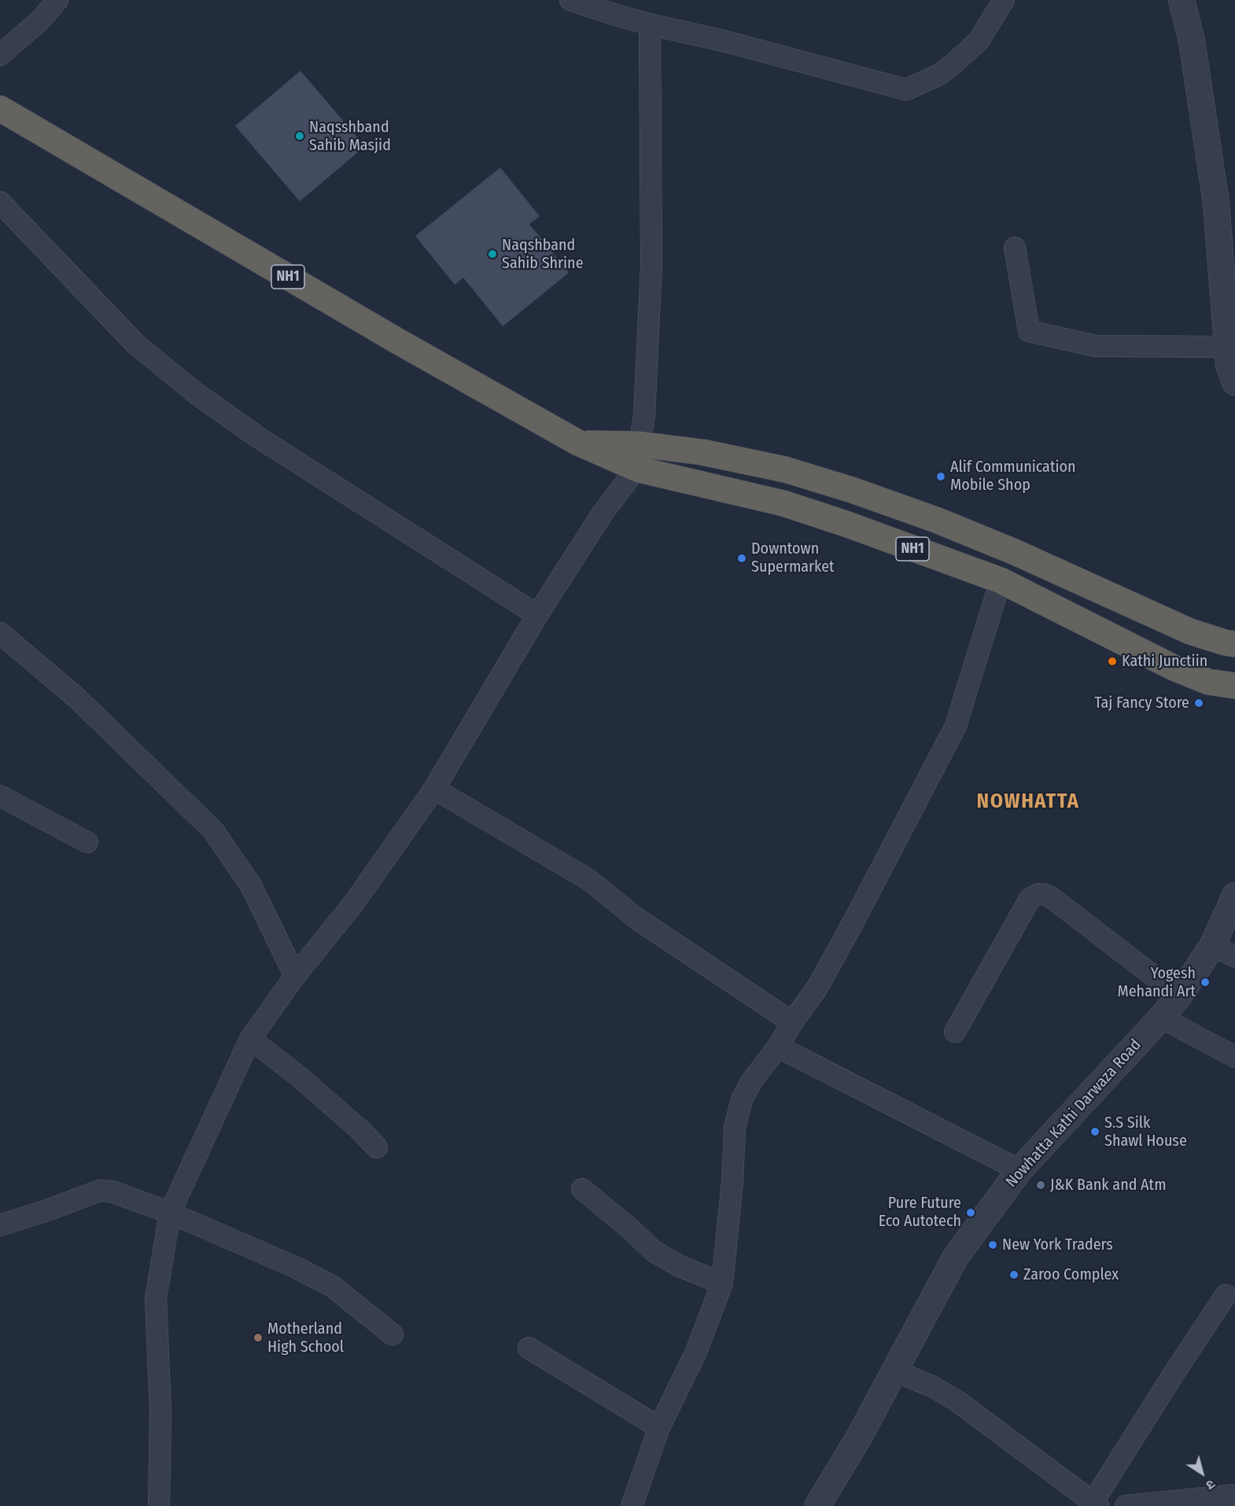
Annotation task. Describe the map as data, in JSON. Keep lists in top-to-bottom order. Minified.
{"streets":{"highway":["NH1"],"street":["Nowhatta Kathi Darwaza Road"]},"districts":["NOWHATTA"],"places":["Naqsshband Sahib Masjid","Naqshband Sahib Shrine","Alif Communication Mobile Shop","Downtown Supermarket","Kathi Junctiin","Taj Fancy Store","Yogesh Mehandi Art","S.S Silk Shawl House","J&K Bank and Atm","Pure Future Eco Autotech","New York Traders","Zaroo Complex","Motherland High School"],"north":"bottom right"}
